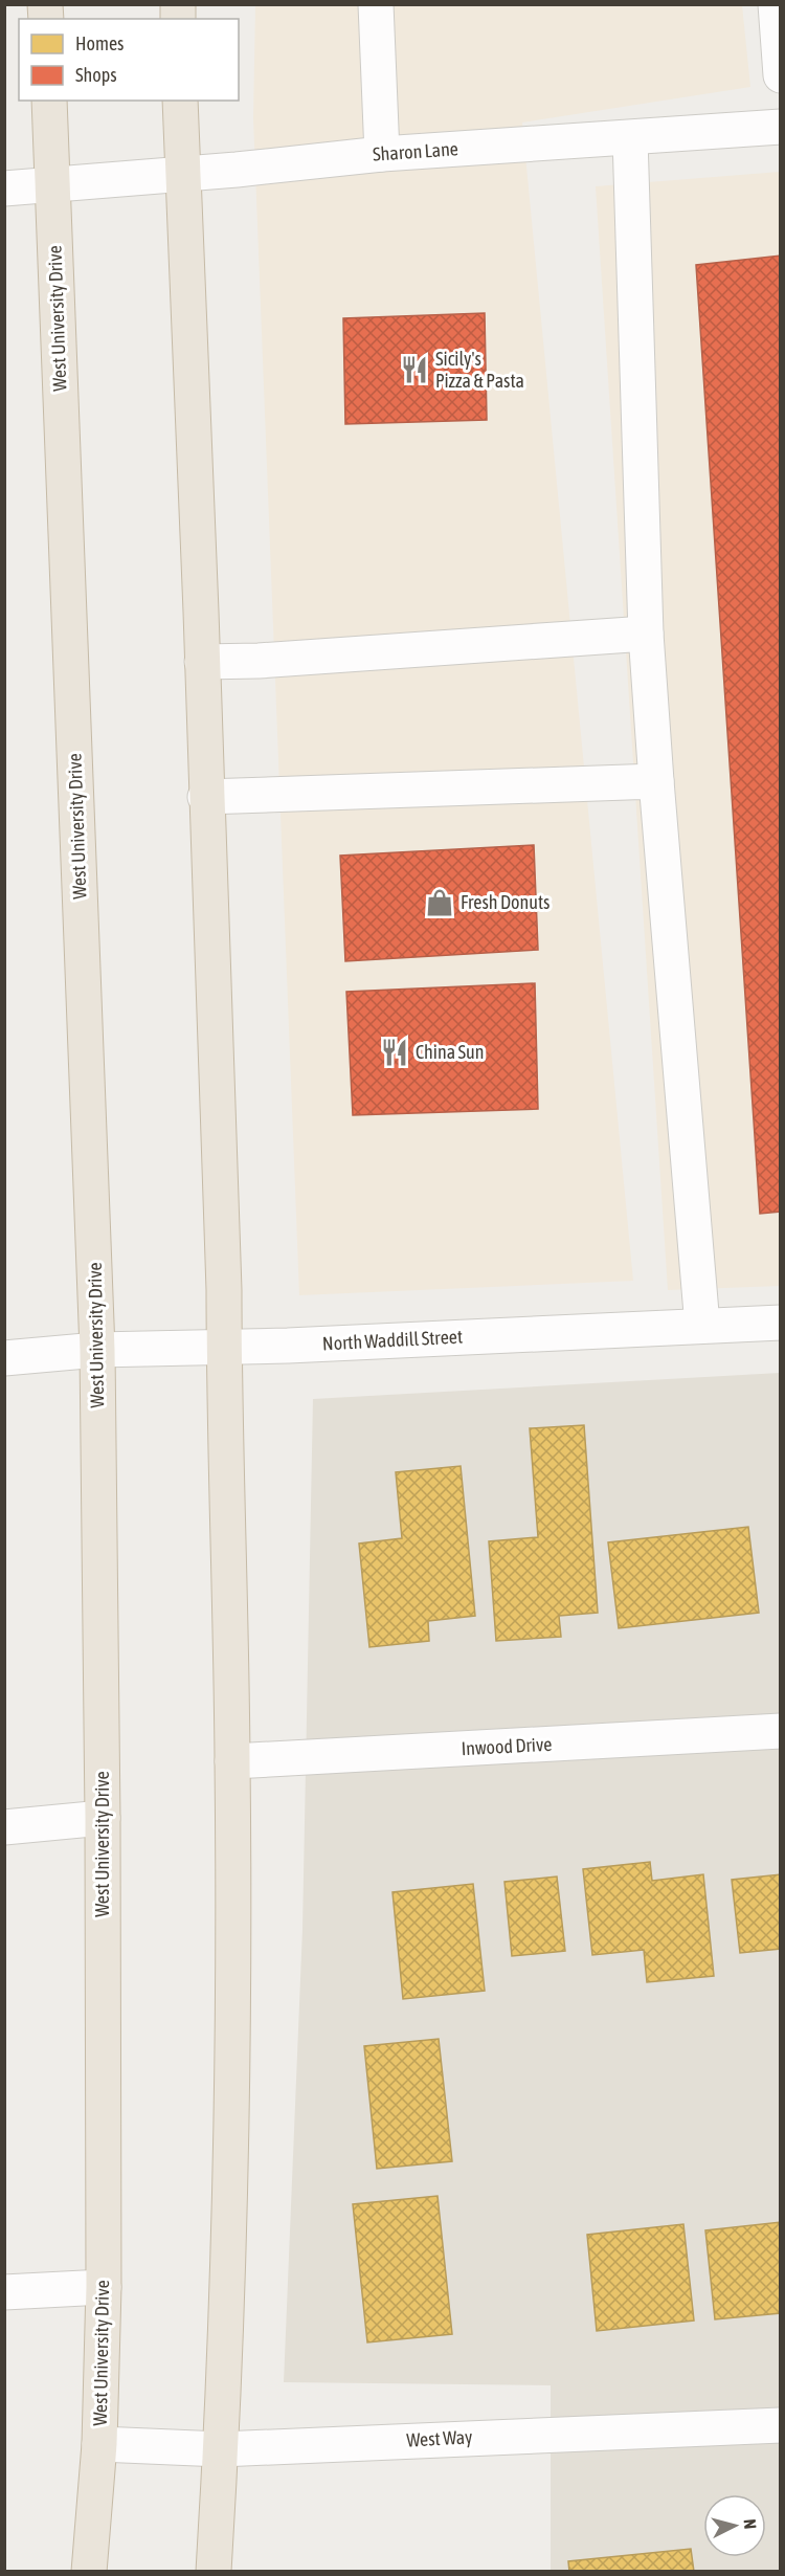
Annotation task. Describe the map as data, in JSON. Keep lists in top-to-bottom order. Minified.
{"streets":{"highway":["West University Drive"],"street":["Sharon Lane","North Waddill Street","Inwood Drive","West Way"]},"crossings":[["Sharon Lane","West University Drive"],["West University Drive","North Waddill Street"],["West University Drive","West Way"]],"places":{"restaurant":["Sicily's Pizza & Pasta","China Sun"],"shop":["Fresh Donuts"]},"legend":["Homes","Shops"],"north":"right"}
